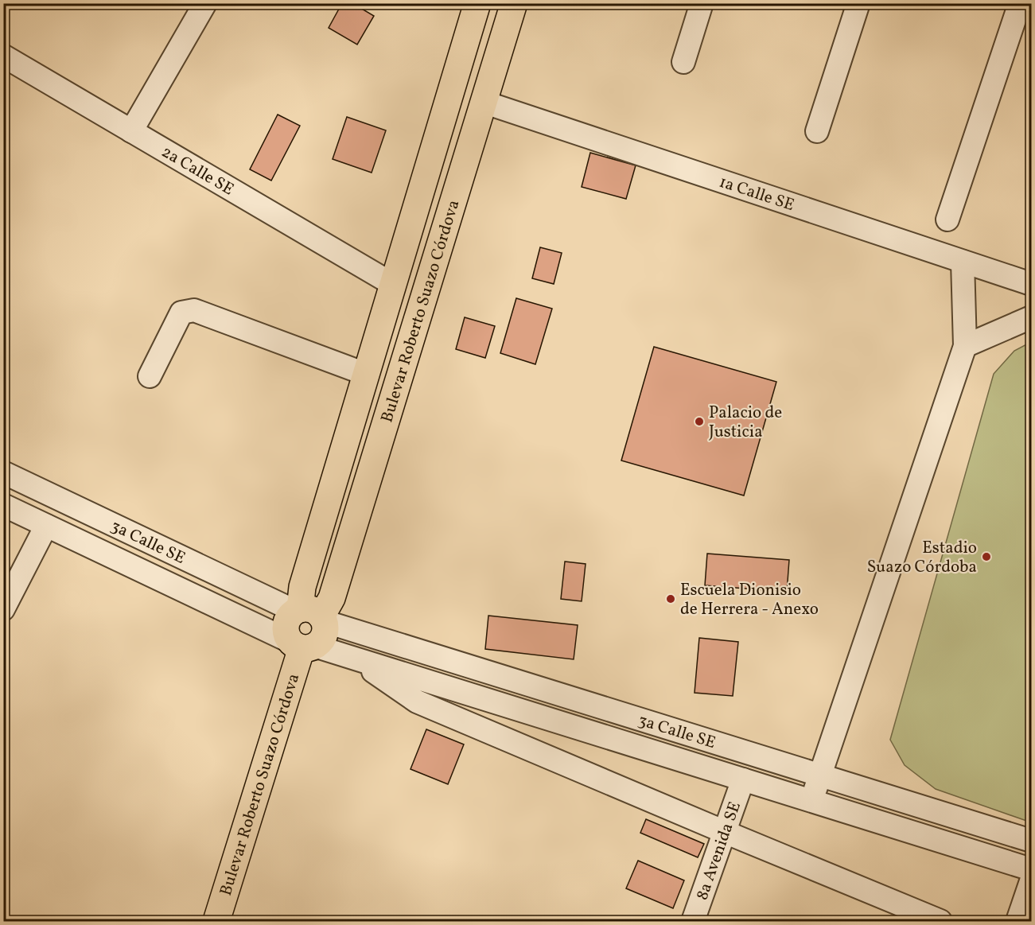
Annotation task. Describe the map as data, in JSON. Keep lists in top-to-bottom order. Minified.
{"streets":{"main road":["Bulevar Roberto Suazo Córdova"],"street":["2a Calle SE","1a Calle SE","3a Calle SE","8a Avenida SE"]},"crossings":[["2a Calle SE","Bulevar Roberto Suazo Córdova"],["1a Calle SE","Bulevar Roberto Suazo Córdova"],["Bulevar Roberto Suazo Córdova","3a Calle SE"],["3a Calle SE","8a Avenida SE"]],"places":["Palacio de Justicia","Estadio Suazo Córdoba","Escuela Dionisio de Herrera - Anexo"]}
